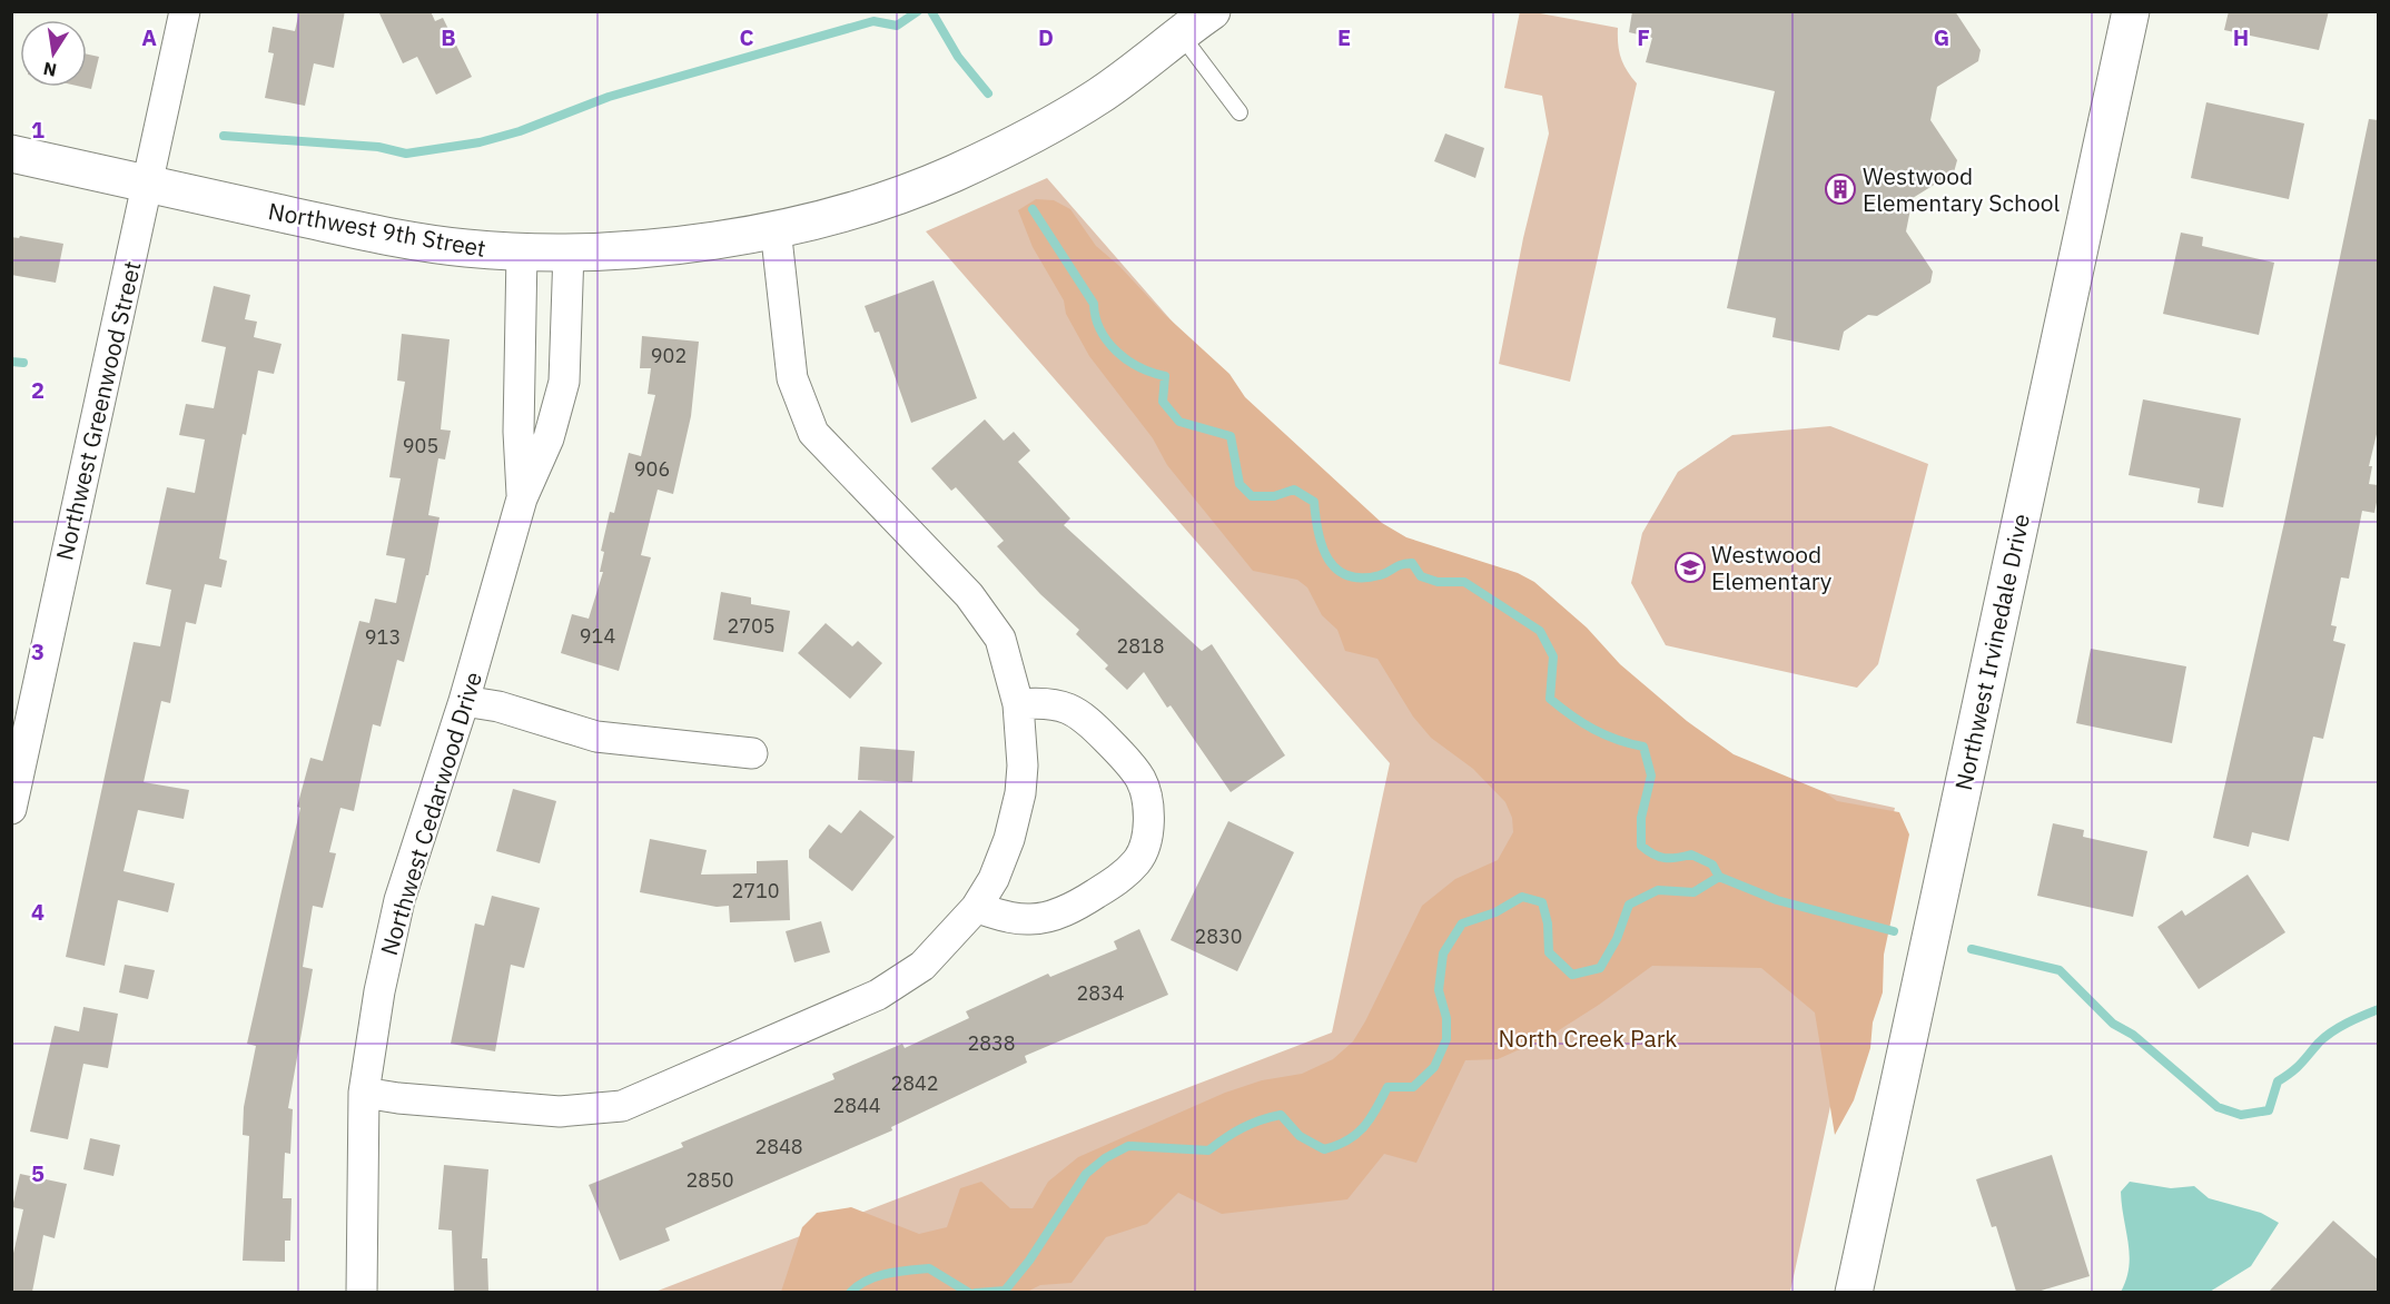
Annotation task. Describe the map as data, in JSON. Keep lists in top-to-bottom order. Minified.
{"streets":{"main road":["Northwest 9th Street","Northwest Irvinedale Drive"],"street":["Northwest Greenwood Street","Northwest Cedarwood Drive"]},"crossings":[["Northwest 9th Street","Northwest Greenwood Street"],["Northwest 9th Street","Northwest Cedarwood Drive"]],"parks":["North Creek Park"],"places":{"building":["Westwood Elementary School"],"school or university":["Westwood Elementary"]},"house_numbers":["902","905","906","2705","914","913","2818","2710","2830","2834","2838","2842","2844","2848","2850"],"north":"bottom","grid":{"columns":["A","B","C","D","E","F","G","H"],"rows":["1","2","3","4","5"]}}
